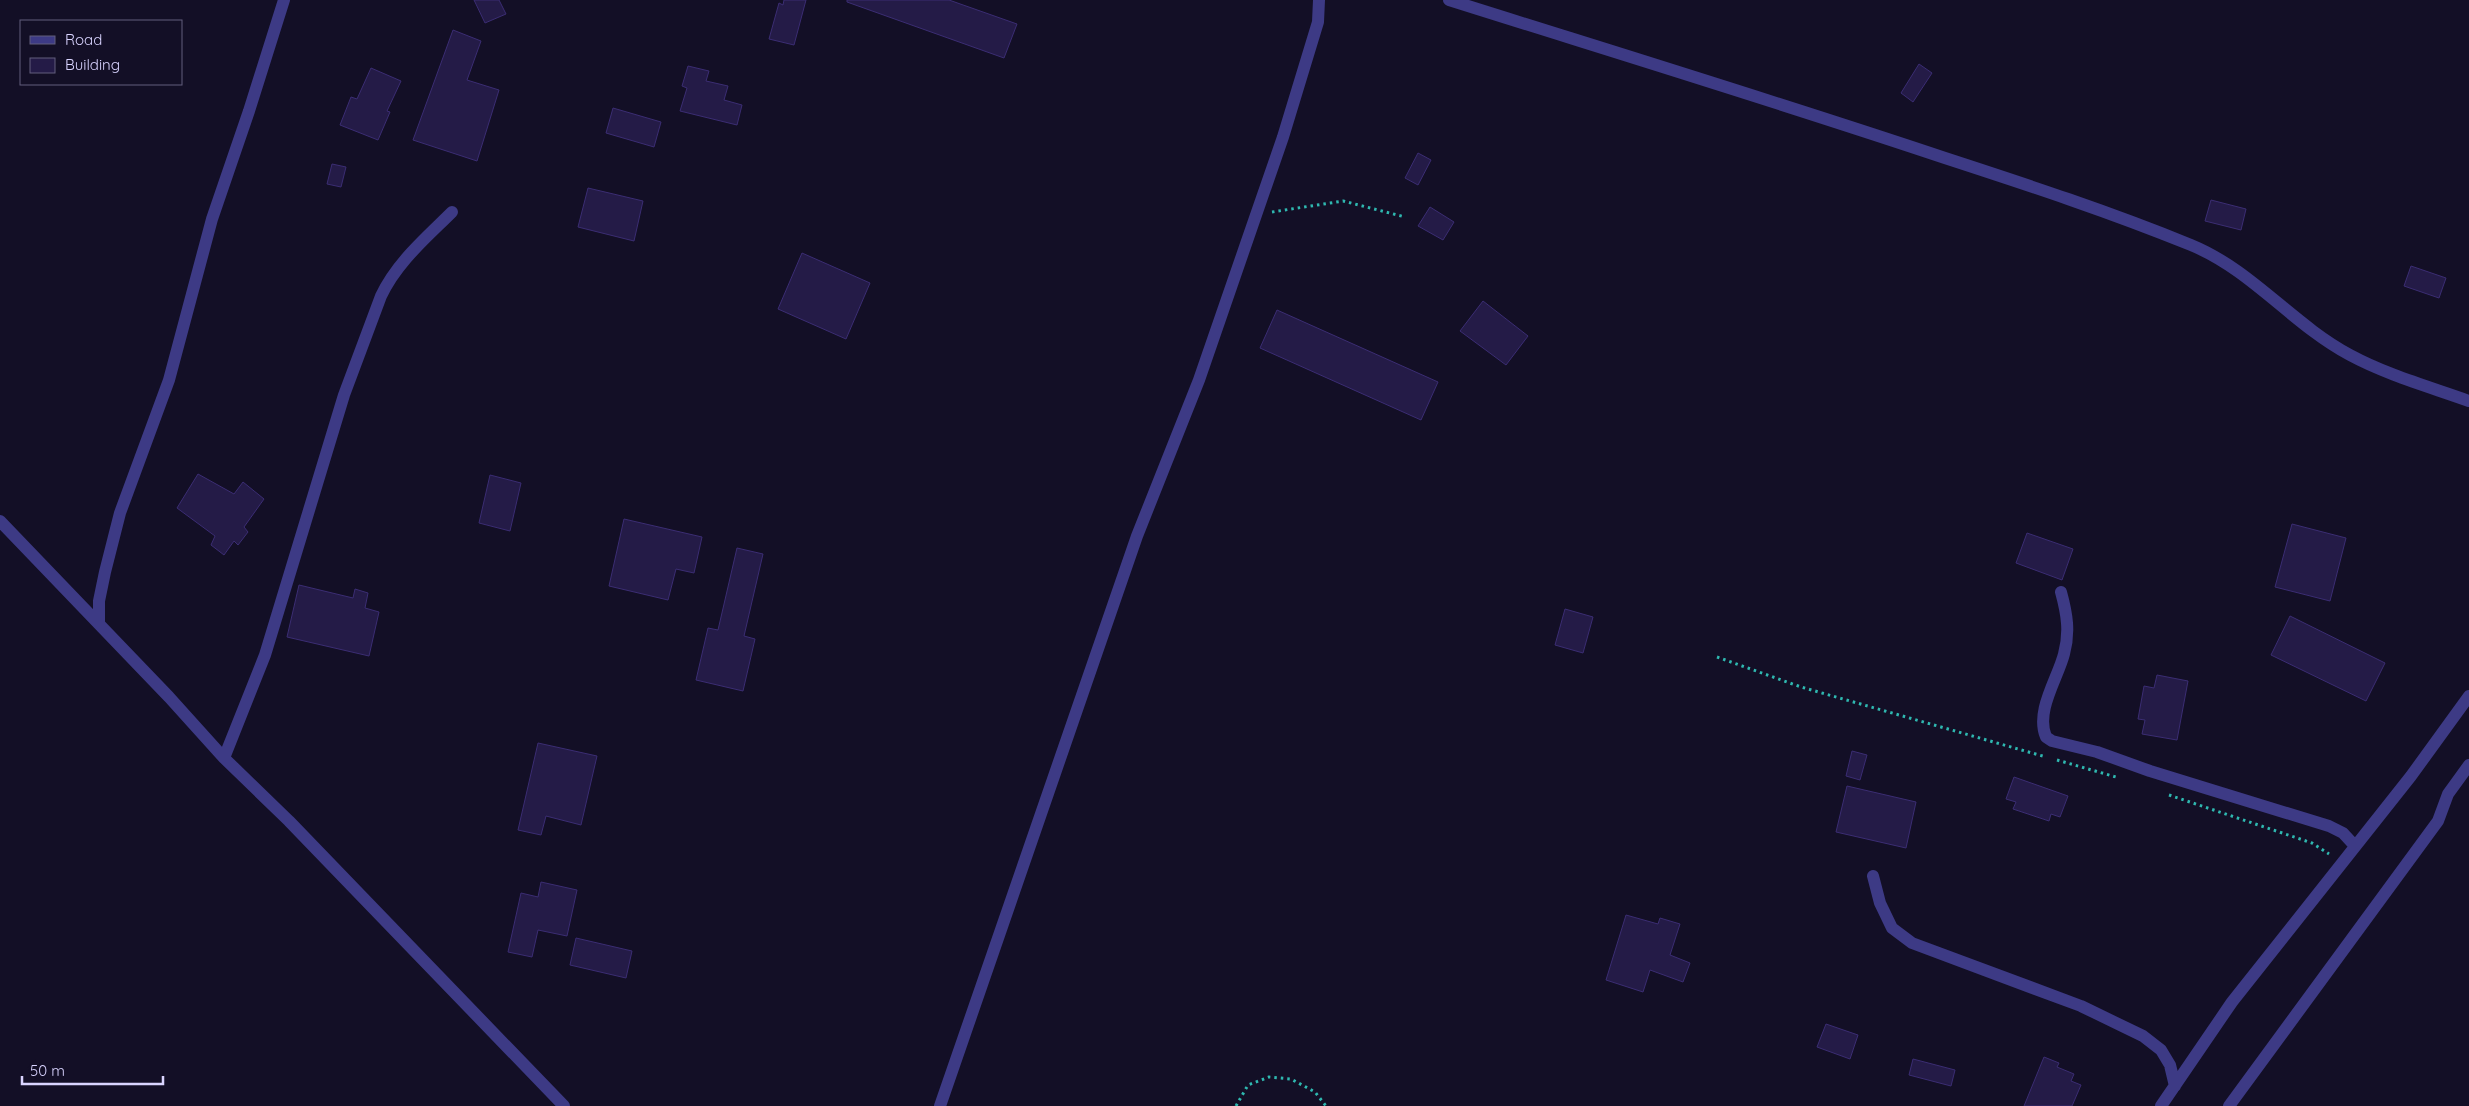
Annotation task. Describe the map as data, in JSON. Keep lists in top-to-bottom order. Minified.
{"legend":["Road","Building"],"scale_bar":"50 m"}
